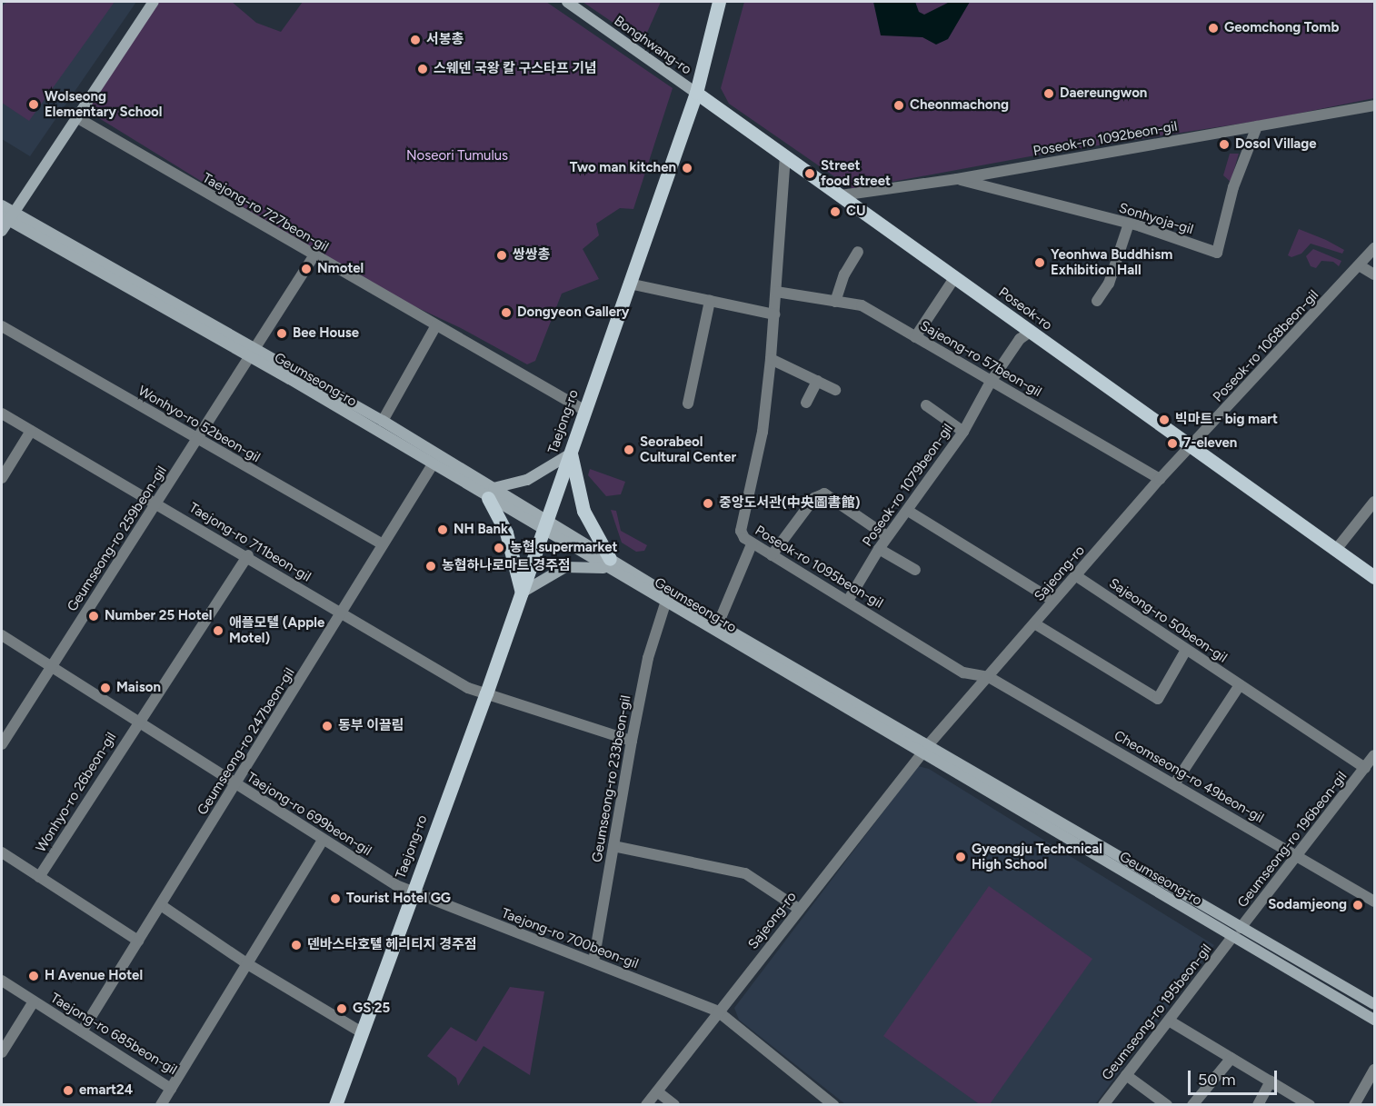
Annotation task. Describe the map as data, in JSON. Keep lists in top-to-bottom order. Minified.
{"streets":{"main road":["Poseok-ro","Taejong-ro"],"street":["Bonghwang-ro","Poseok-ro 1092beon-gil","Taejong-ro 727beon-gil","Sonhyoja-gil","Poseok-ro 1068beon-gil","Sajeong-ro 57beon-gil","Geumseong-ro","Wonhyo-ro 52beon-gil","Poseok-ro 1079beon-gil","Geumseong-ro 259beon-gil","Taejong-ro 711beon-gil","Poseok-ro 1095beon-gil","Sajeong-ro","Sajeong-ro 50beon-gil","Geumseong-ro 247beon-gil","Cheomseong-ro 49beon-gil","Geumseong-ro 233beon-gil","Wonhyo-ro 26beon-gil","Taejong-ro 699beon-gil","Geumseong-ro 196beon-gil","Taejong-ro 700beon-gil","Geumseong-ro 195beon-gil","Taejong-ro 685beon-gil"]},"crossings":[["Bonghwang-ro","Poseok-ro"],["Bonghwang-ro","Taejong-ro"],["Poseok-ro 1092beon-gil","Sonhyoja-gil"],["Poseok-ro 1092beon-gil","Poseok-ro"],["Taejong-ro 727beon-gil","Taejong-ro"],["Poseok-ro","Poseok-ro 1068beon-gil"],["Poseok-ro","Taejong-ro"],["Poseok-ro","Poseok-ro 1079beon-gil"],["Poseok-ro","Poseok-ro 1095beon-gil"],["Poseok-ro","Sajeong-ro"],["Poseok-ro 1068beon-gil","Sajeong-ro"],["Sajeong-ro 57beon-gil","Poseok-ro 1079beon-gil"],["Sajeong-ro 57beon-gil","Poseok-ro 1095beon-gil"],["Sajeong-ro 57beon-gil","Sajeong-ro"],["Geumseong-ro","Taejong-ro"],["Geumseong-ro","Geumseong-ro 259beon-gil"],["Geumseong-ro","Sajeong-ro"],["Geumseong-ro","Geumseong-ro 247beon-gil"],["Geumseong-ro","Geumseong-ro 233beon-gil"],["Geumseong-ro","Geumseong-ro 196beon-gil"],["Geumseong-ro","Geumseong-ro 195beon-gil"],["Taejong-ro","Taejong-ro 711beon-gil"],["Taejong-ro","Taejong-ro 699beon-gil"],["Taejong-ro","Taejong-ro 700beon-gil"],["Wonhyo-ro 52beon-gil","Geumseong-ro 259beon-gil"],["Wonhyo-ro 52beon-gil","Geumseong-ro 247beon-gil"],["Poseok-ro 1079beon-gil","Poseok-ro 1095beon-gil"],["Geumseong-ro 259beon-gil","Taejong-ro 711beon-gil"],["Geumseong-ro 259beon-gil","Taejong-ro 699beon-gil"],["Taejong-ro 711beon-gil","Geumseong-ro 247beon-gil"],["Poseok-ro 1095beon-gil","Sajeong-ro"],["Poseok-ro 1095beon-gil","Cheomseong-ro 49beon-gil"],["Sajeong-ro","Sajeong-ro 50beon-gil"],["Sajeong-ro","Cheomseong-ro 49beon-gil"],["Sajeong-ro","Taejong-ro 700beon-gil"],["Sajeong-ro 50beon-gil","Geumseong-ro 196beon-gil"],["Geumseong-ro 247beon-gil","Taejong-ro 699beon-gil"],["Geumseong-ro 247beon-gil","Taejong-ro 685beon-gil"],["Cheomseong-ro 49beon-gil","Geumseong-ro 196beon-gil"],["Geumseong-ro 233beon-gil","Taejong-ro 700beon-gil"],["Wonhyo-ro 26beon-gil","Taejong-ro 699beon-gil"],["Taejong-ro 699beon-gil","Taejong-ro 700beon-gil"]],"parks":["Noseori Tumulus"],"places":["Geomchong Tomb","서봉총","스웨덴 국왕 칼 구스타프 기념","Daereungwon","Wolseong Elementary School","Cheonmachong","Dosol Village","Two man kitchen","Street food street","CU","쌍쌍총","Yeonhwa Buddhism Exhibition Hall","Nmotel","Dongyeon Gallery","Bee House","빅마트 - big mart","7-eleven","Seorabeol Cultural Center","중앙도서관(中央圖書館)","NH Bank","농협 supermarket","농협하나로마트 경주점","Number 25 Hotel","애플모텔 (Apple Motel)","Maison","동부 이끌림","Gyeongju Techcnical High School","Tourist Hotel GG","Sodamjeong","덴바스타호텔 헤리티지 경주점","H Avenue Hotel","GS 25","emart24"],"scale_bar":"50 m"}
